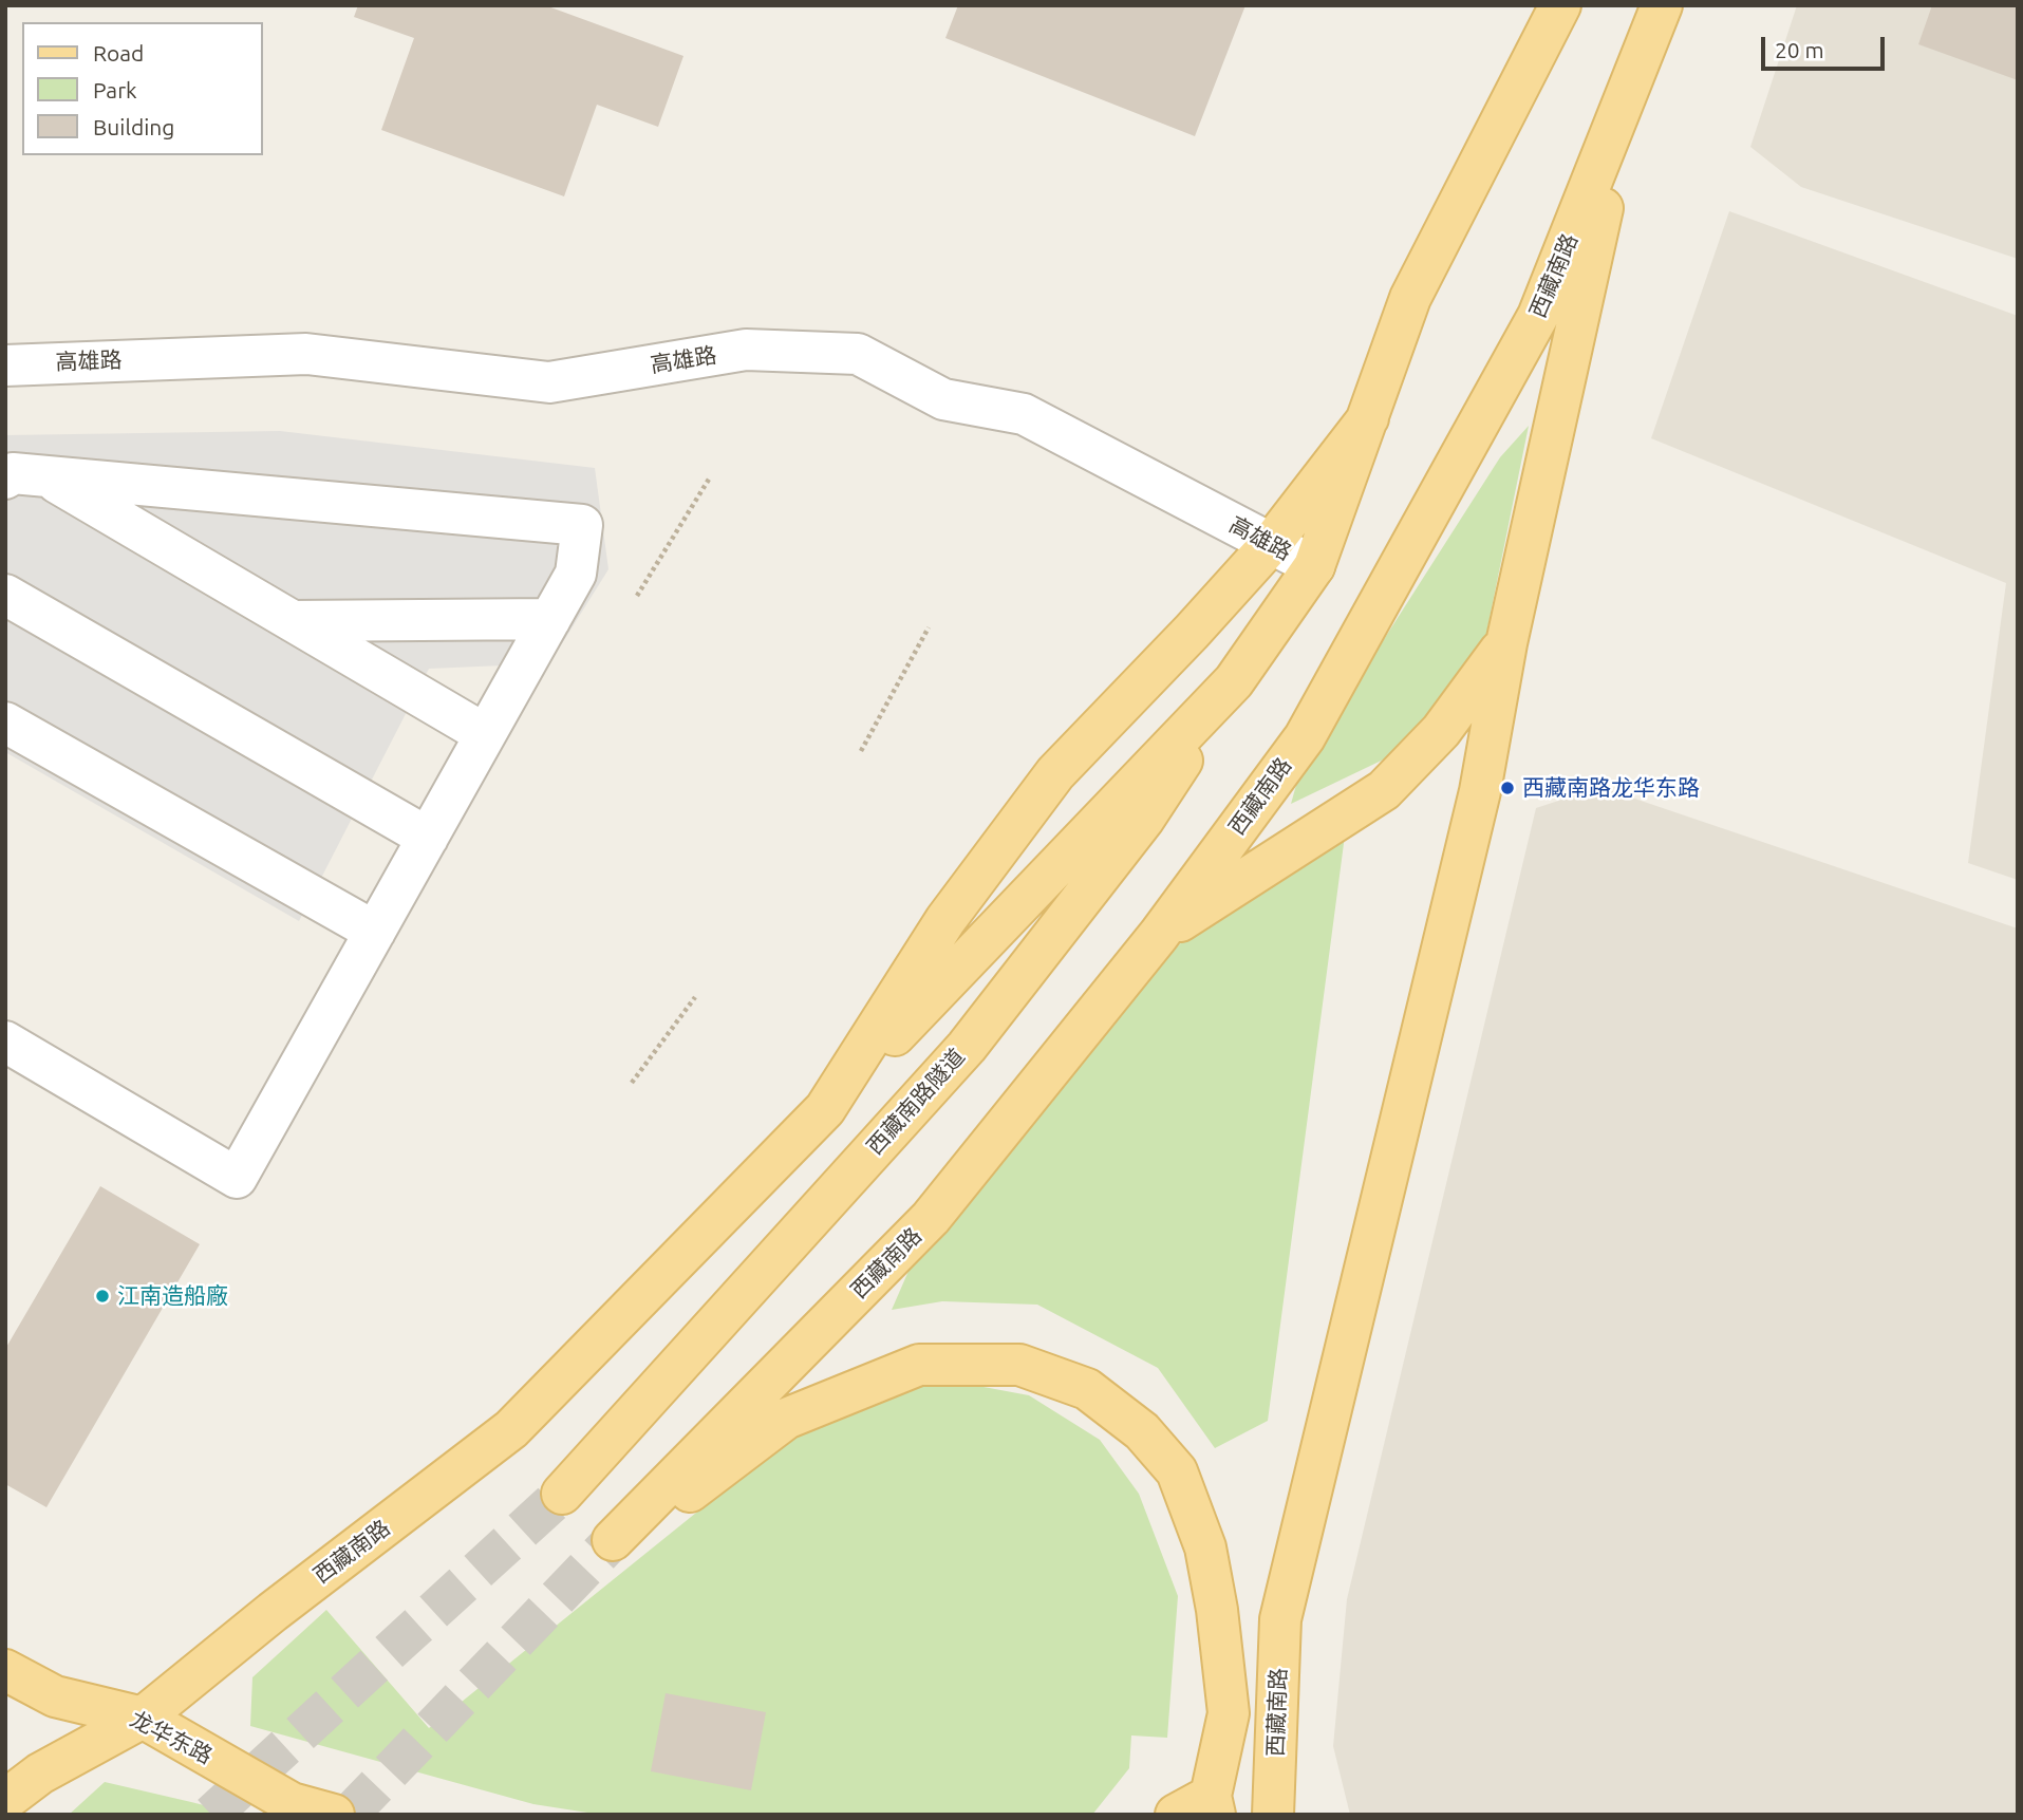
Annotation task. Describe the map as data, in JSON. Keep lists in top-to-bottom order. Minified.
{"streets":{"main road":["西藏南路","西藏南路隧道","龙华东路"],"street":["高雄路"]},"crossings":[["西藏南路","高雄路"],["西藏南路","西藏南路隧道"],["西藏南路","龙华东路"]],"places":["西藏南路龙华东路","江南造船廠"],"legend":["Road","Park","Building"],"scale_bar":"20 m"}
